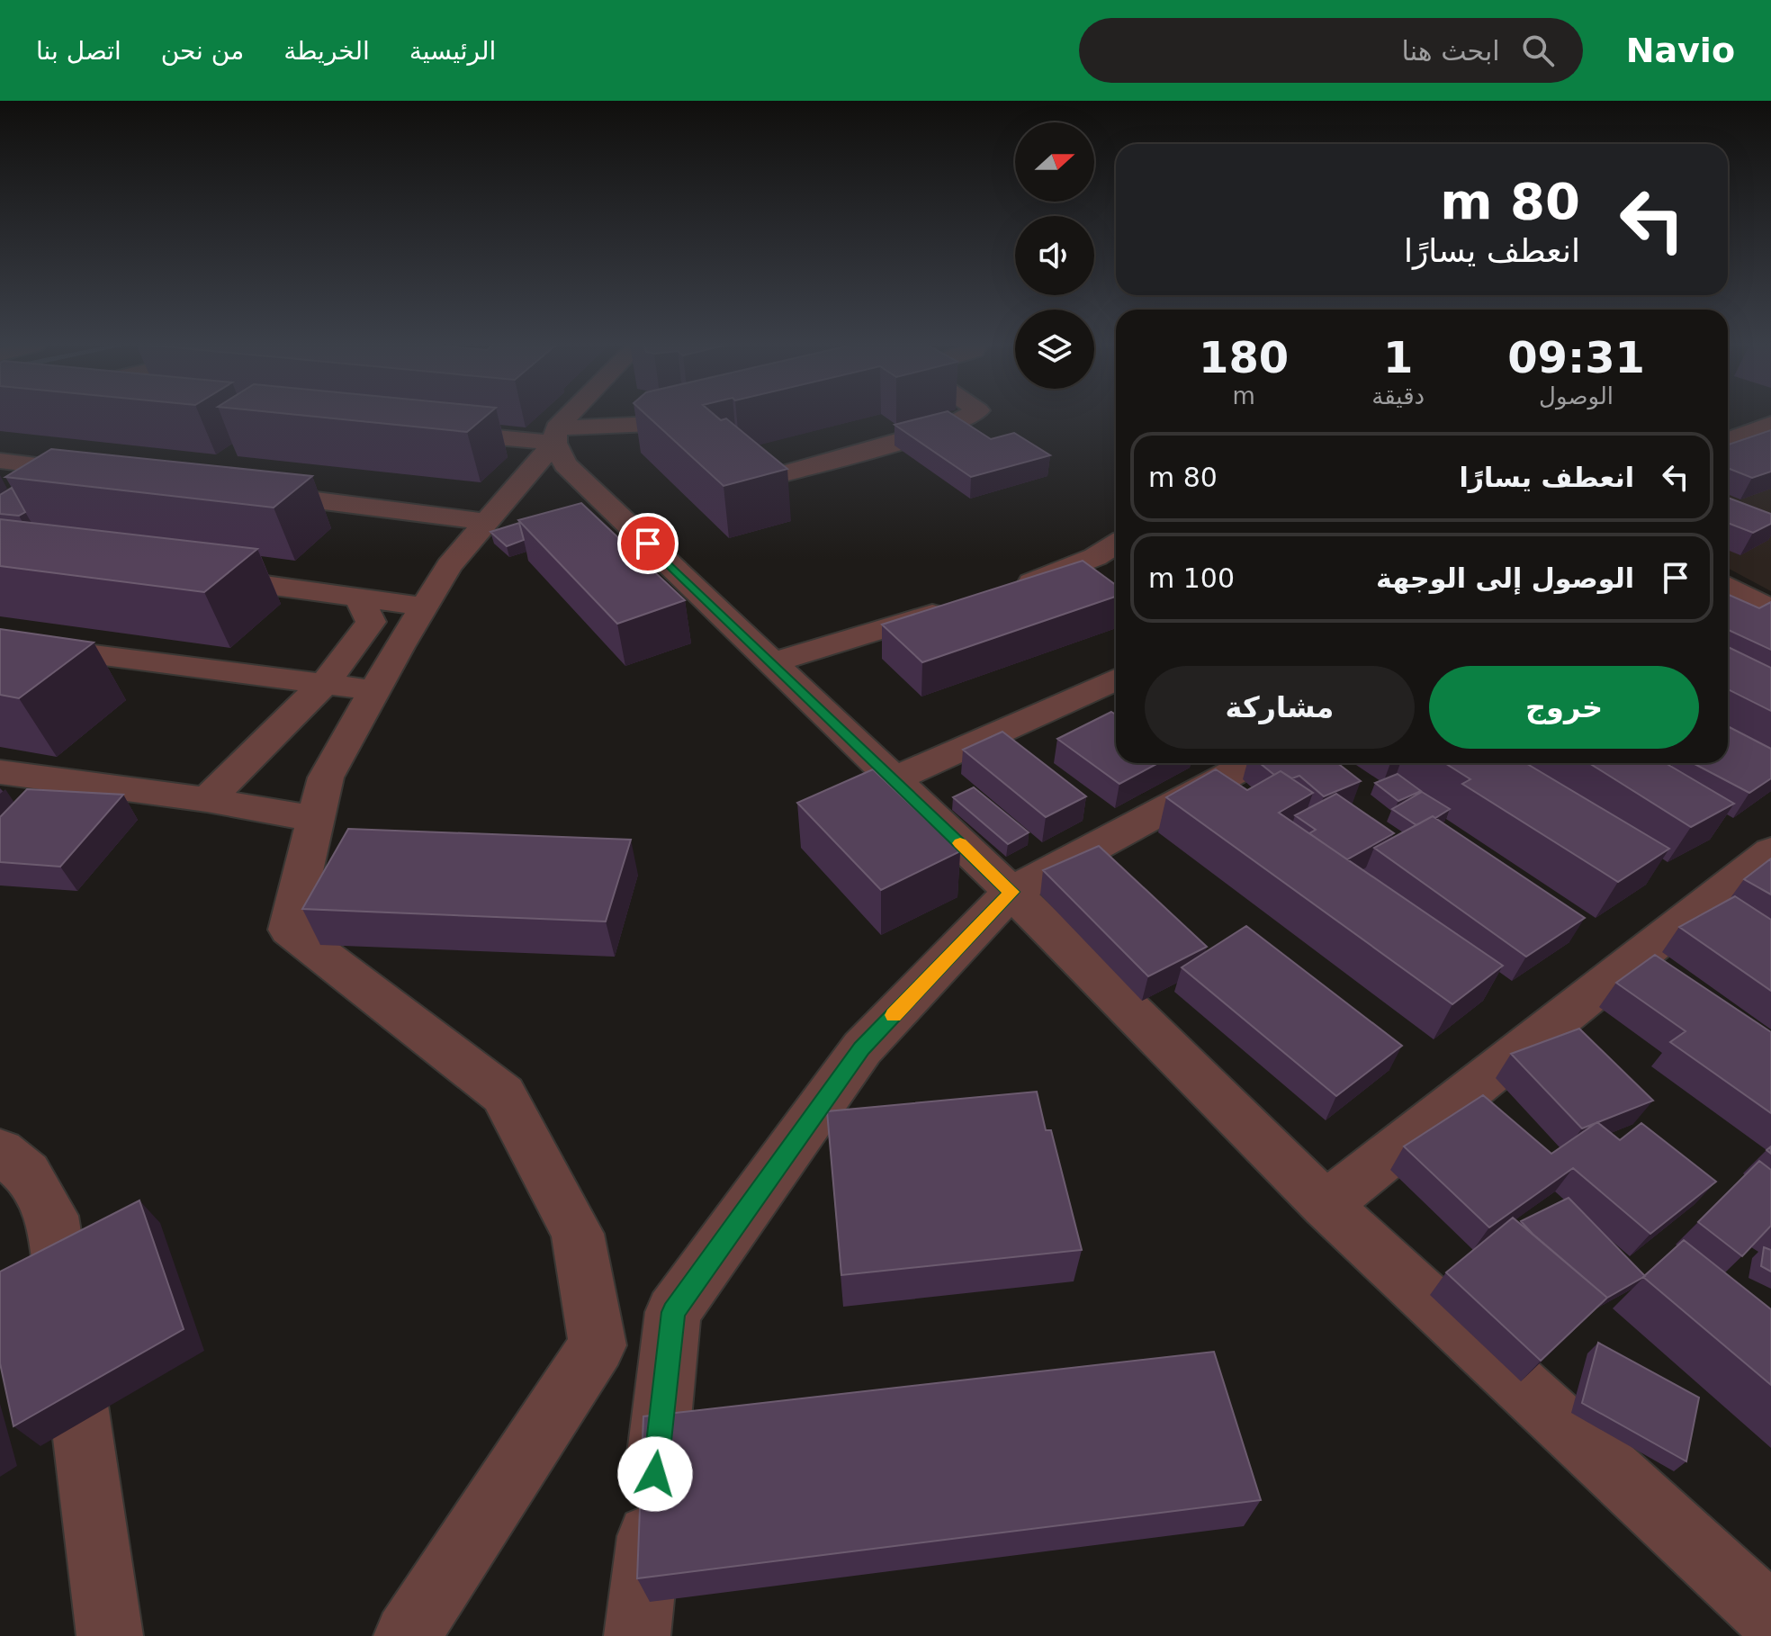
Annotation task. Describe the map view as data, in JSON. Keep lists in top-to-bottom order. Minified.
{"north":"right","page":{"header":"Navio","search":"ابحث هنا","nav":["الرئيسية","الخريطة","من نحن","اتصل بنا"],"turn":["80 m","انعطف يسارًا"],"eta":["09:31","الوصول","1","دقيقة","180","m"],"list":[{"name":"انعطف يسارًا","value":"80 m"},{"name":"الوصول إلى الوجهة","value":"100 m"}],"buttons":["خروج","مشاركة"]}}
